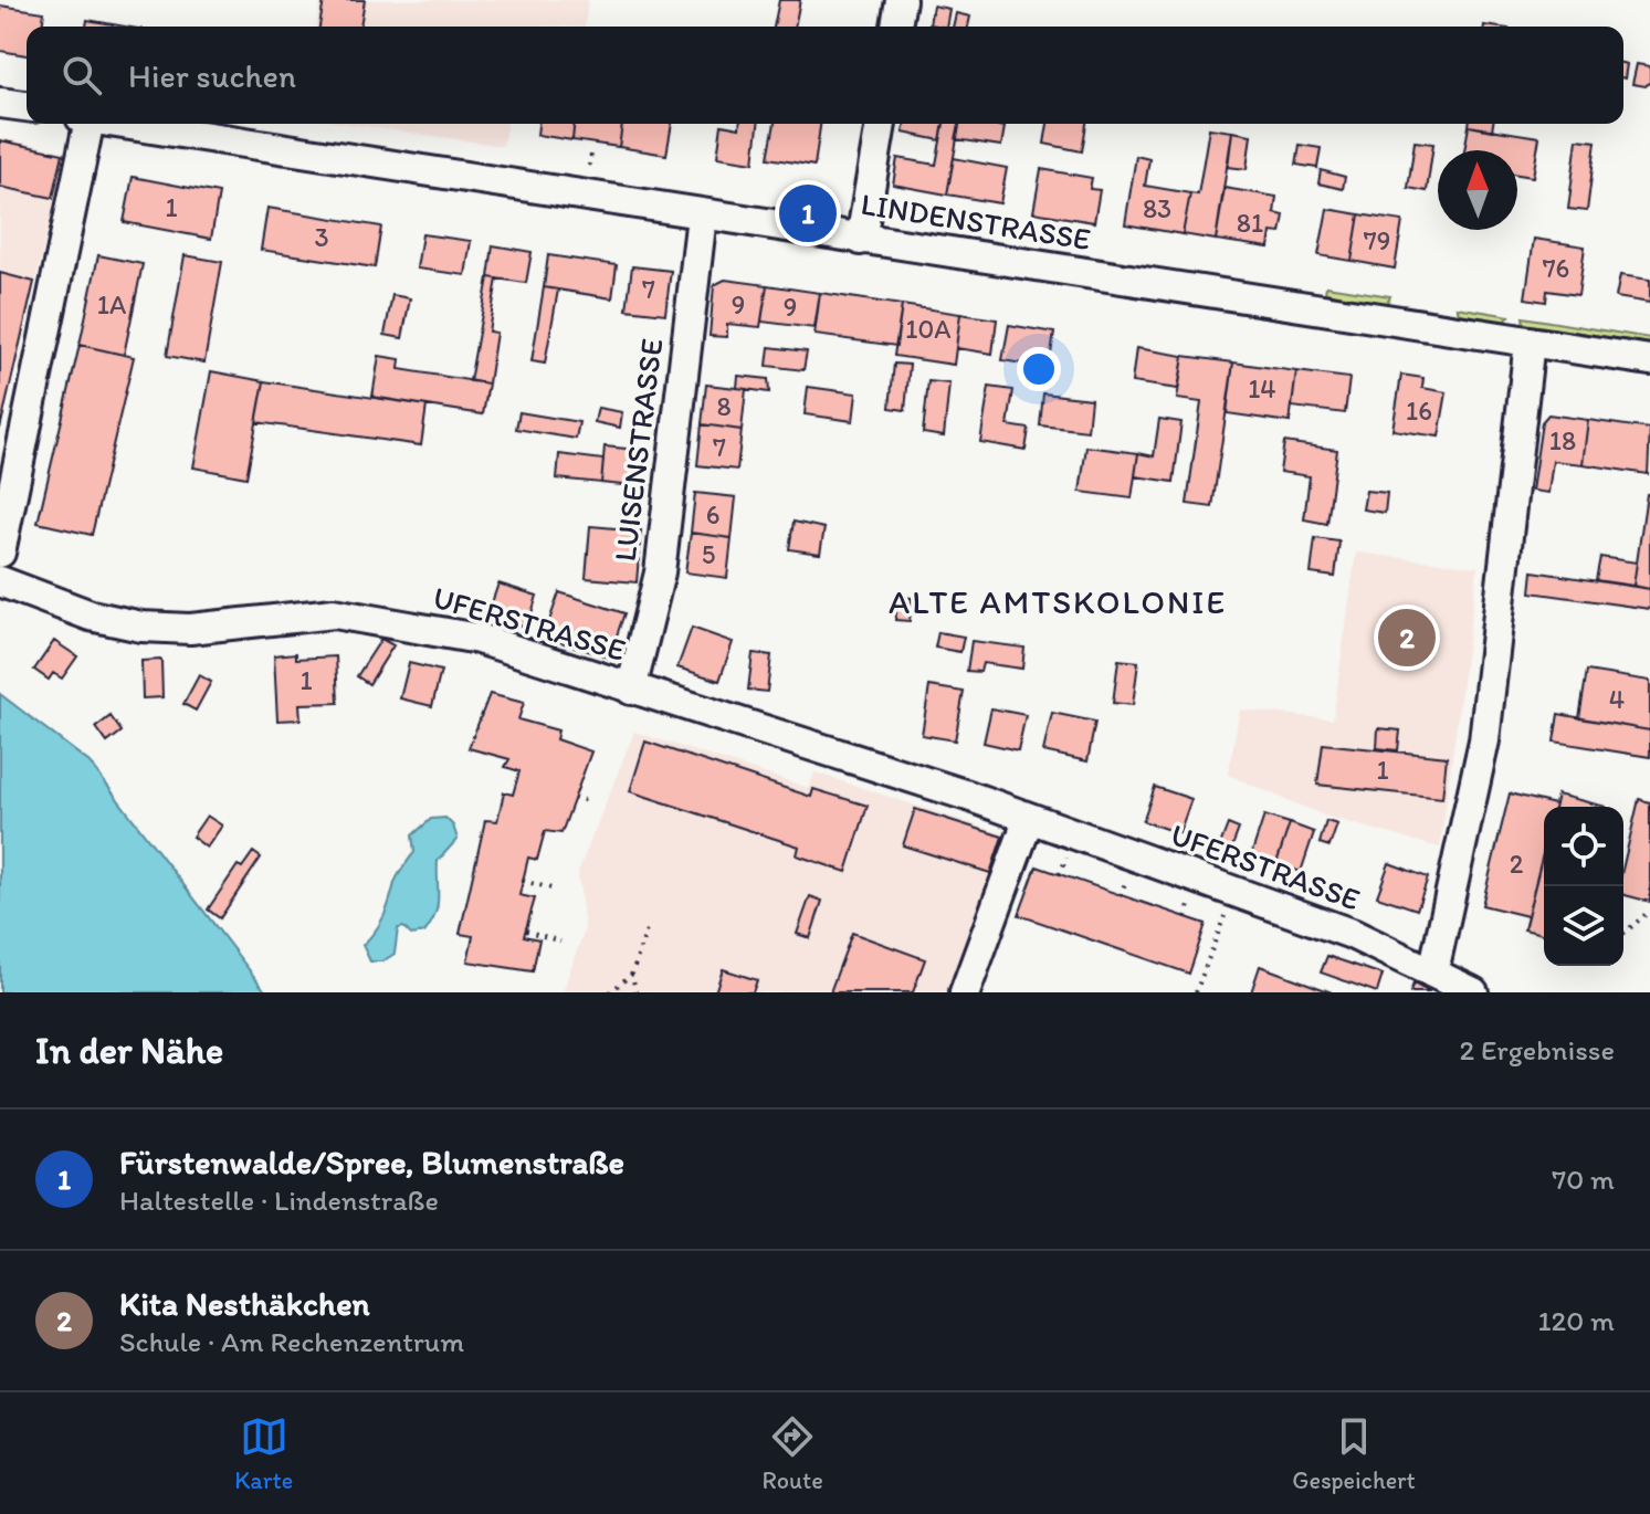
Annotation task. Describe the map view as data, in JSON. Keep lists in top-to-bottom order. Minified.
{"streets":{"street":["LINDENSTRASSE","LUISENSTRASSE","UFERSTRASSE"]},"crossings":[["LINDENSTRASSE","LUISENSTRASSE"],["LUISENSTRASSE","UFERSTRASSE"]],"districts":["ALTE AMTSKOLONIE"],"house_numbers":["1","83","81","3","79","76","7","1A","9","9","10A","14","8","16","18","7","6","5","1","4","1","2"],"north":"top","page":{"search":"Hier suchen","pins":["1","2"],"heading":["In der Nähe","2 Ergebnisse"],"list":[{"mark":"1","name":"Fürstenwalde/Spree, Blumenstraße","note":"Haltestelle · Lindenstraße","value":"70 m"},{"mark":"2","name":"Kita Nesthäkchen","note":"Schule · Am Rechenzentrum","value":"120 m"}],"nav":["Karte","Route","Gespeichert"]}}
